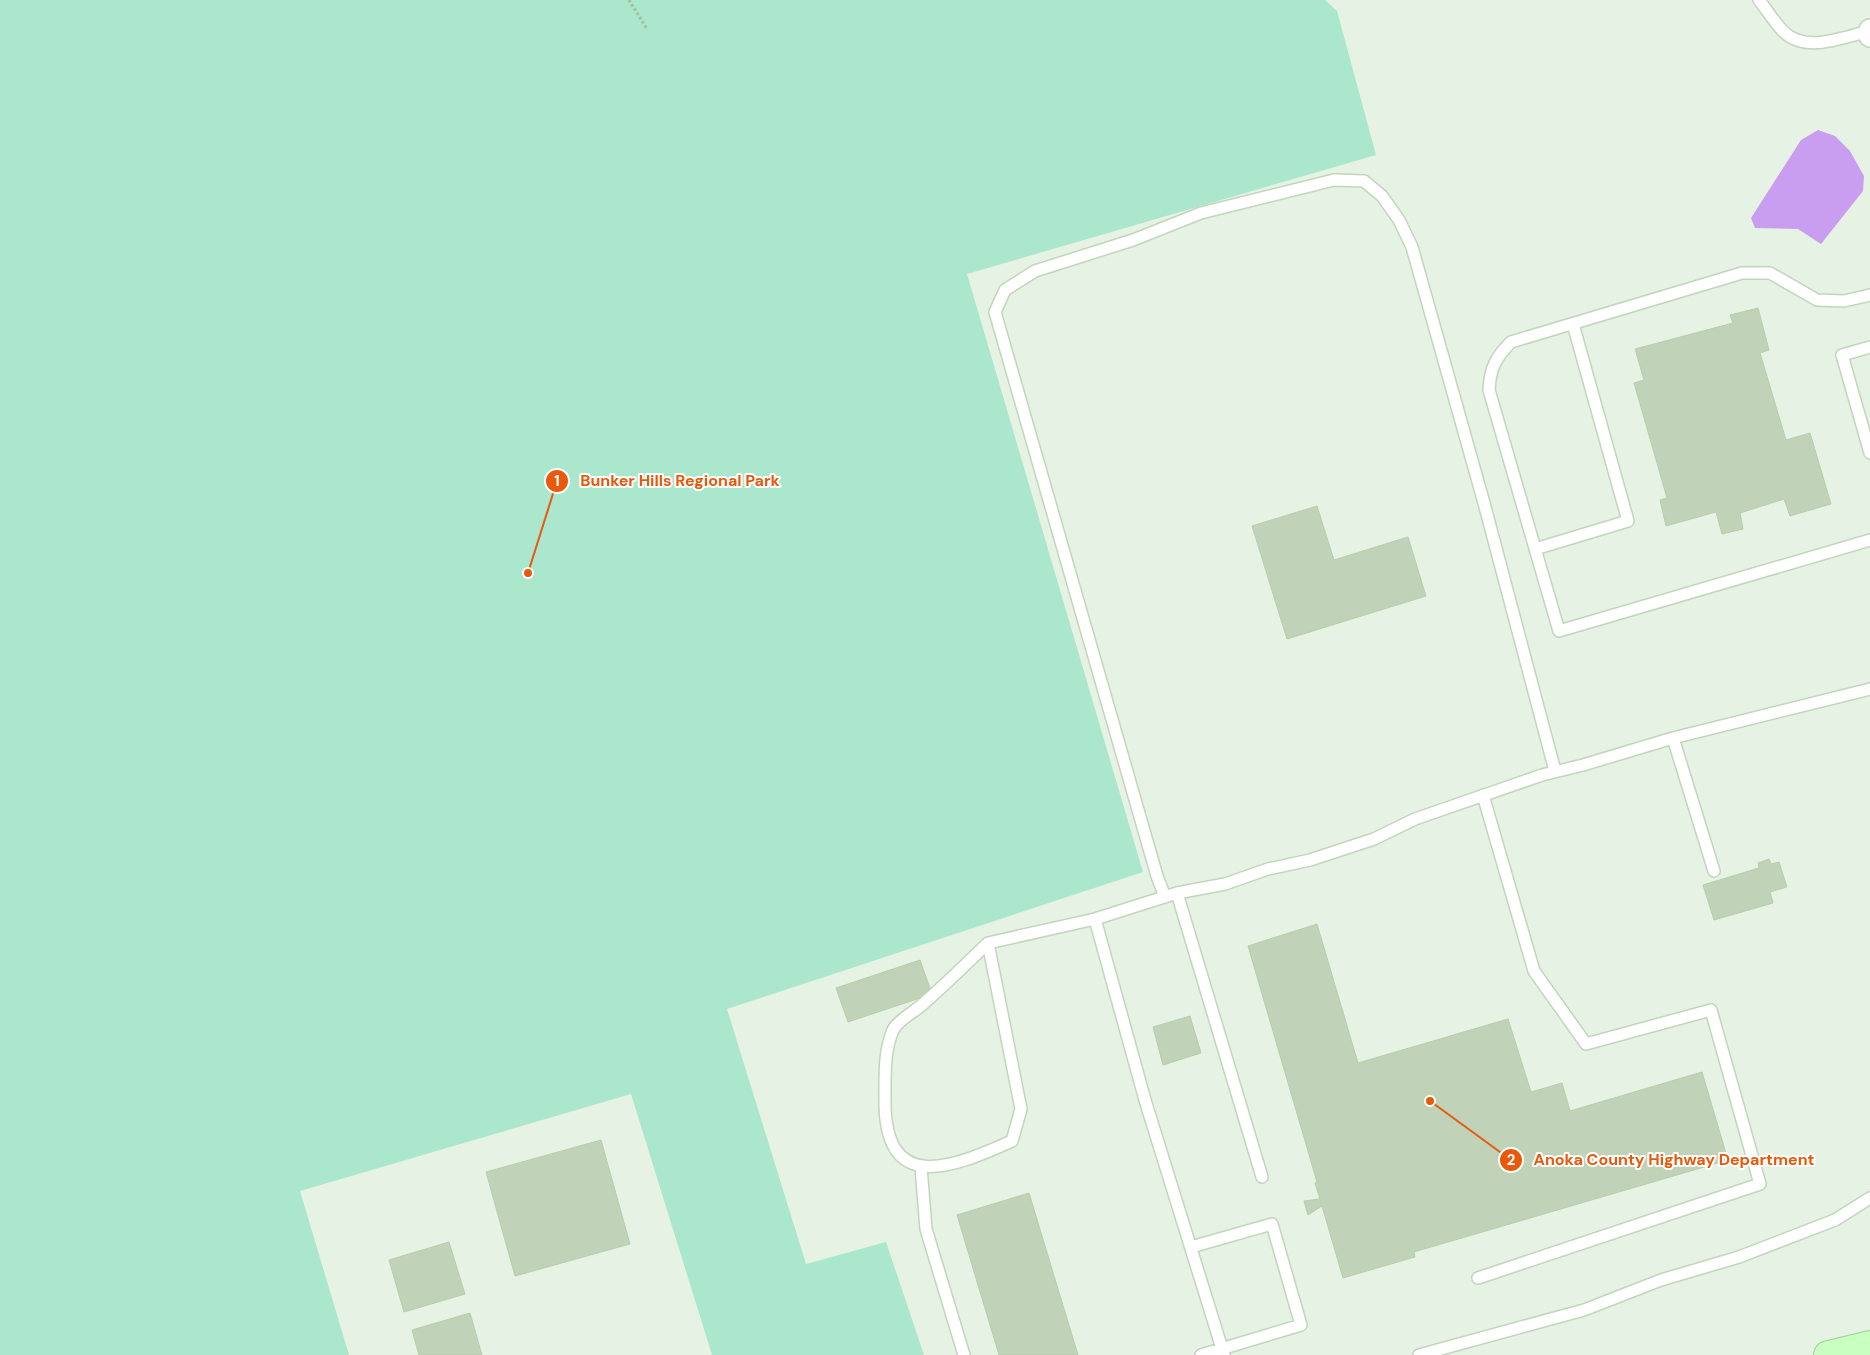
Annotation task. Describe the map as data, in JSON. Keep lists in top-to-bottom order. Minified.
{"places":["Bunker Hills Regional Park","Anoka County Highway Department"]}
